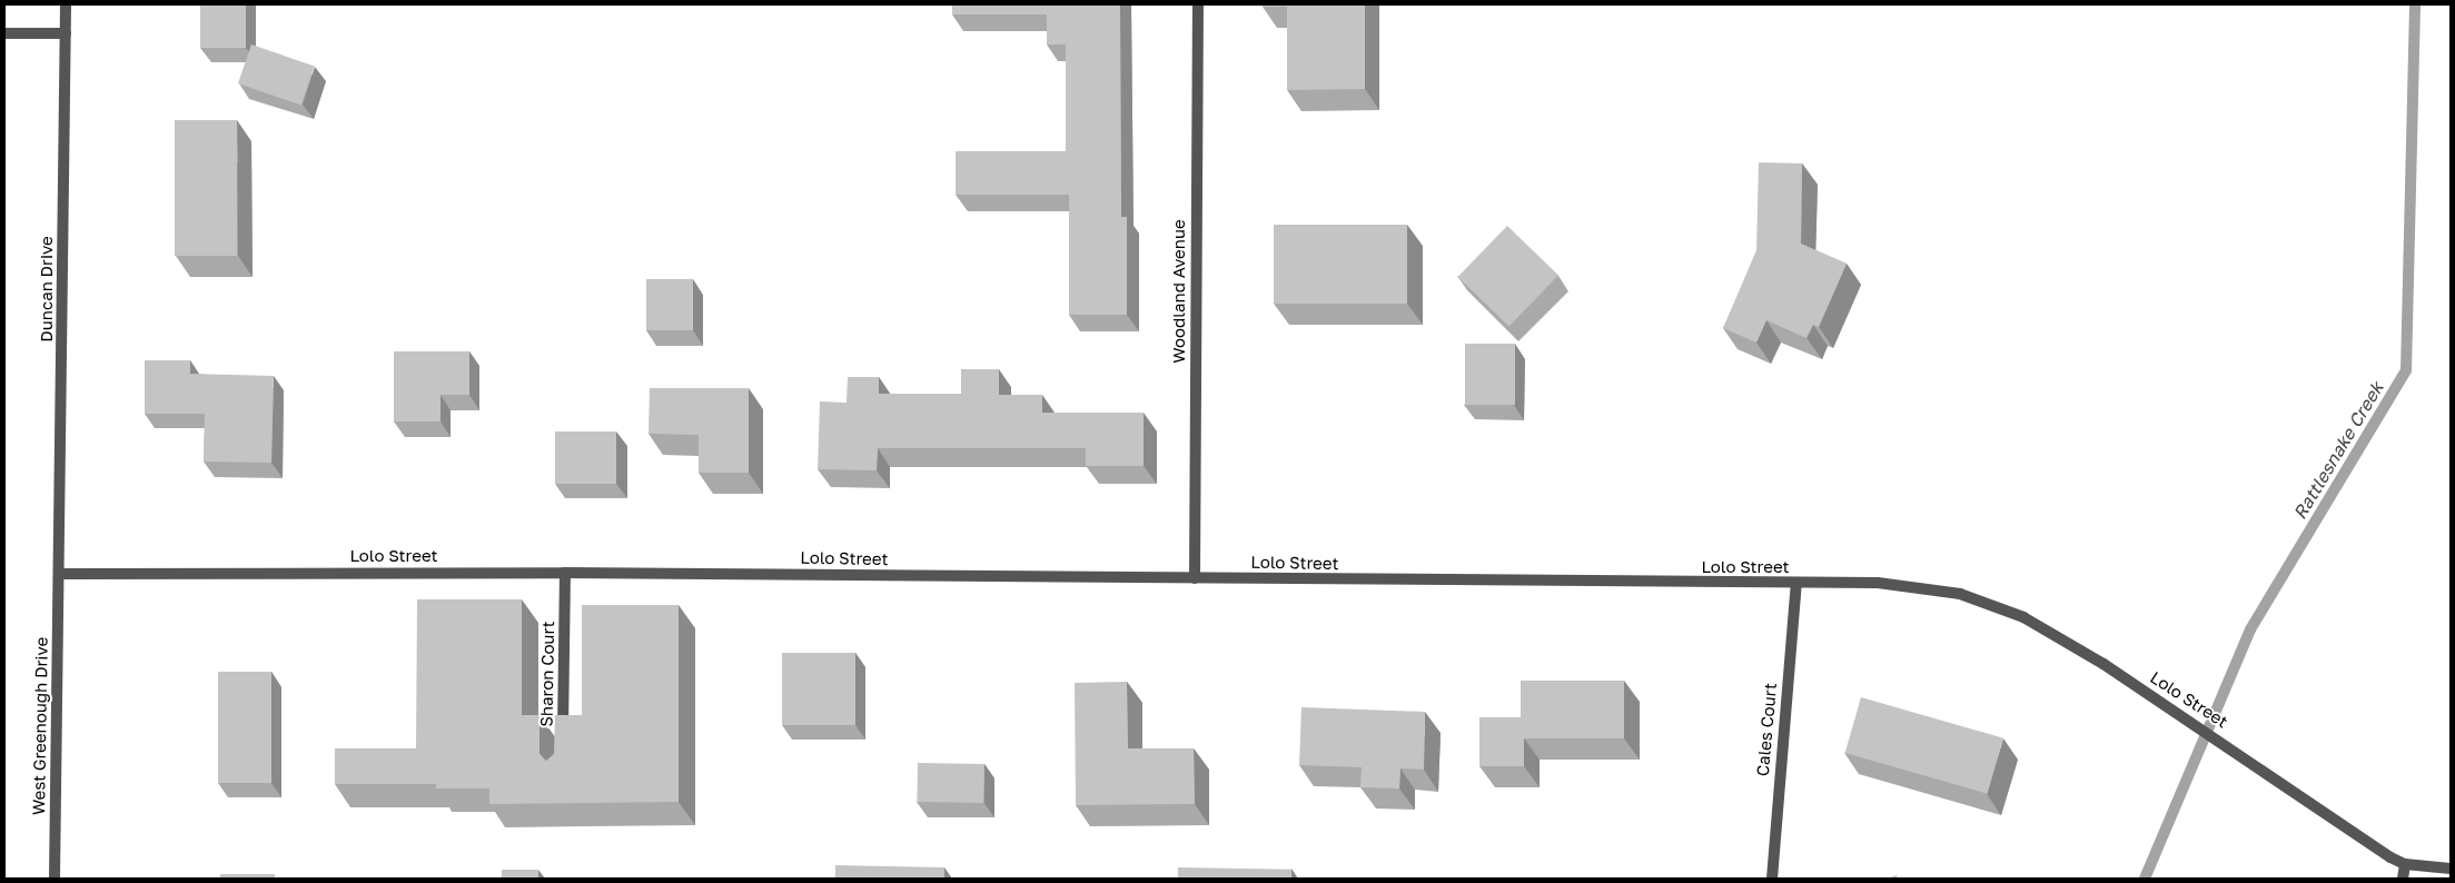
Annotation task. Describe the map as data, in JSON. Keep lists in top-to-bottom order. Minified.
{"streets":{"street":["Duncan Drive","Woodland Avenue","Lolo Street","Sharon Court","West Greenough Drive","Cales Court"]},"crossings":[["Duncan Drive","Lolo Street"],["Duncan Drive","West Greenough Drive"],["Woodland Avenue","Lolo Street"],["Lolo Street","Sharon Court"],["Lolo Street","West Greenough Drive"],["Lolo Street","Cales Court"]],"water":["Rattlesnake Creek"]}
